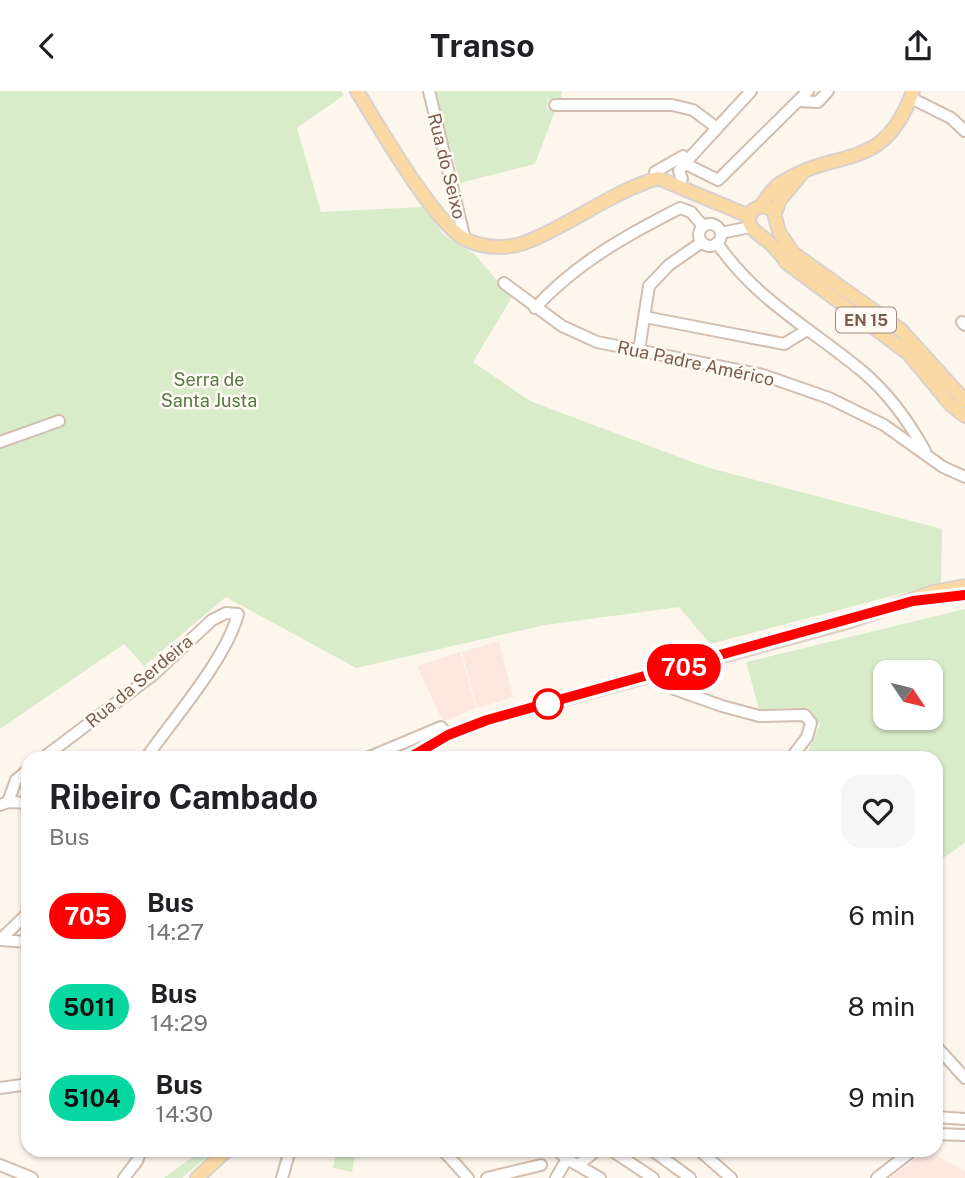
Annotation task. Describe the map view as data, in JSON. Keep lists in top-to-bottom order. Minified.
{"streets":{"main road":["EN 15"],"street":["Rua do Seixo","Rua Padre Américo","Rua da Serdeira"]},"parks":["Serra de Santa Justa"],"lines":["bus line 705"],"north":"bottom right","page":{"header":"Transo","on_map":"705","heading":["Ribeiro Cambado","Bus"],"list":[{"mark":"705","name":"Bus","note":"14:27","value":"6 min"},{"mark":"5011","name":"Bus","note":"14:29","value":"8 min"},{"mark":"5104","name":"Bus","note":"14:30","value":"9 min"}]}}
